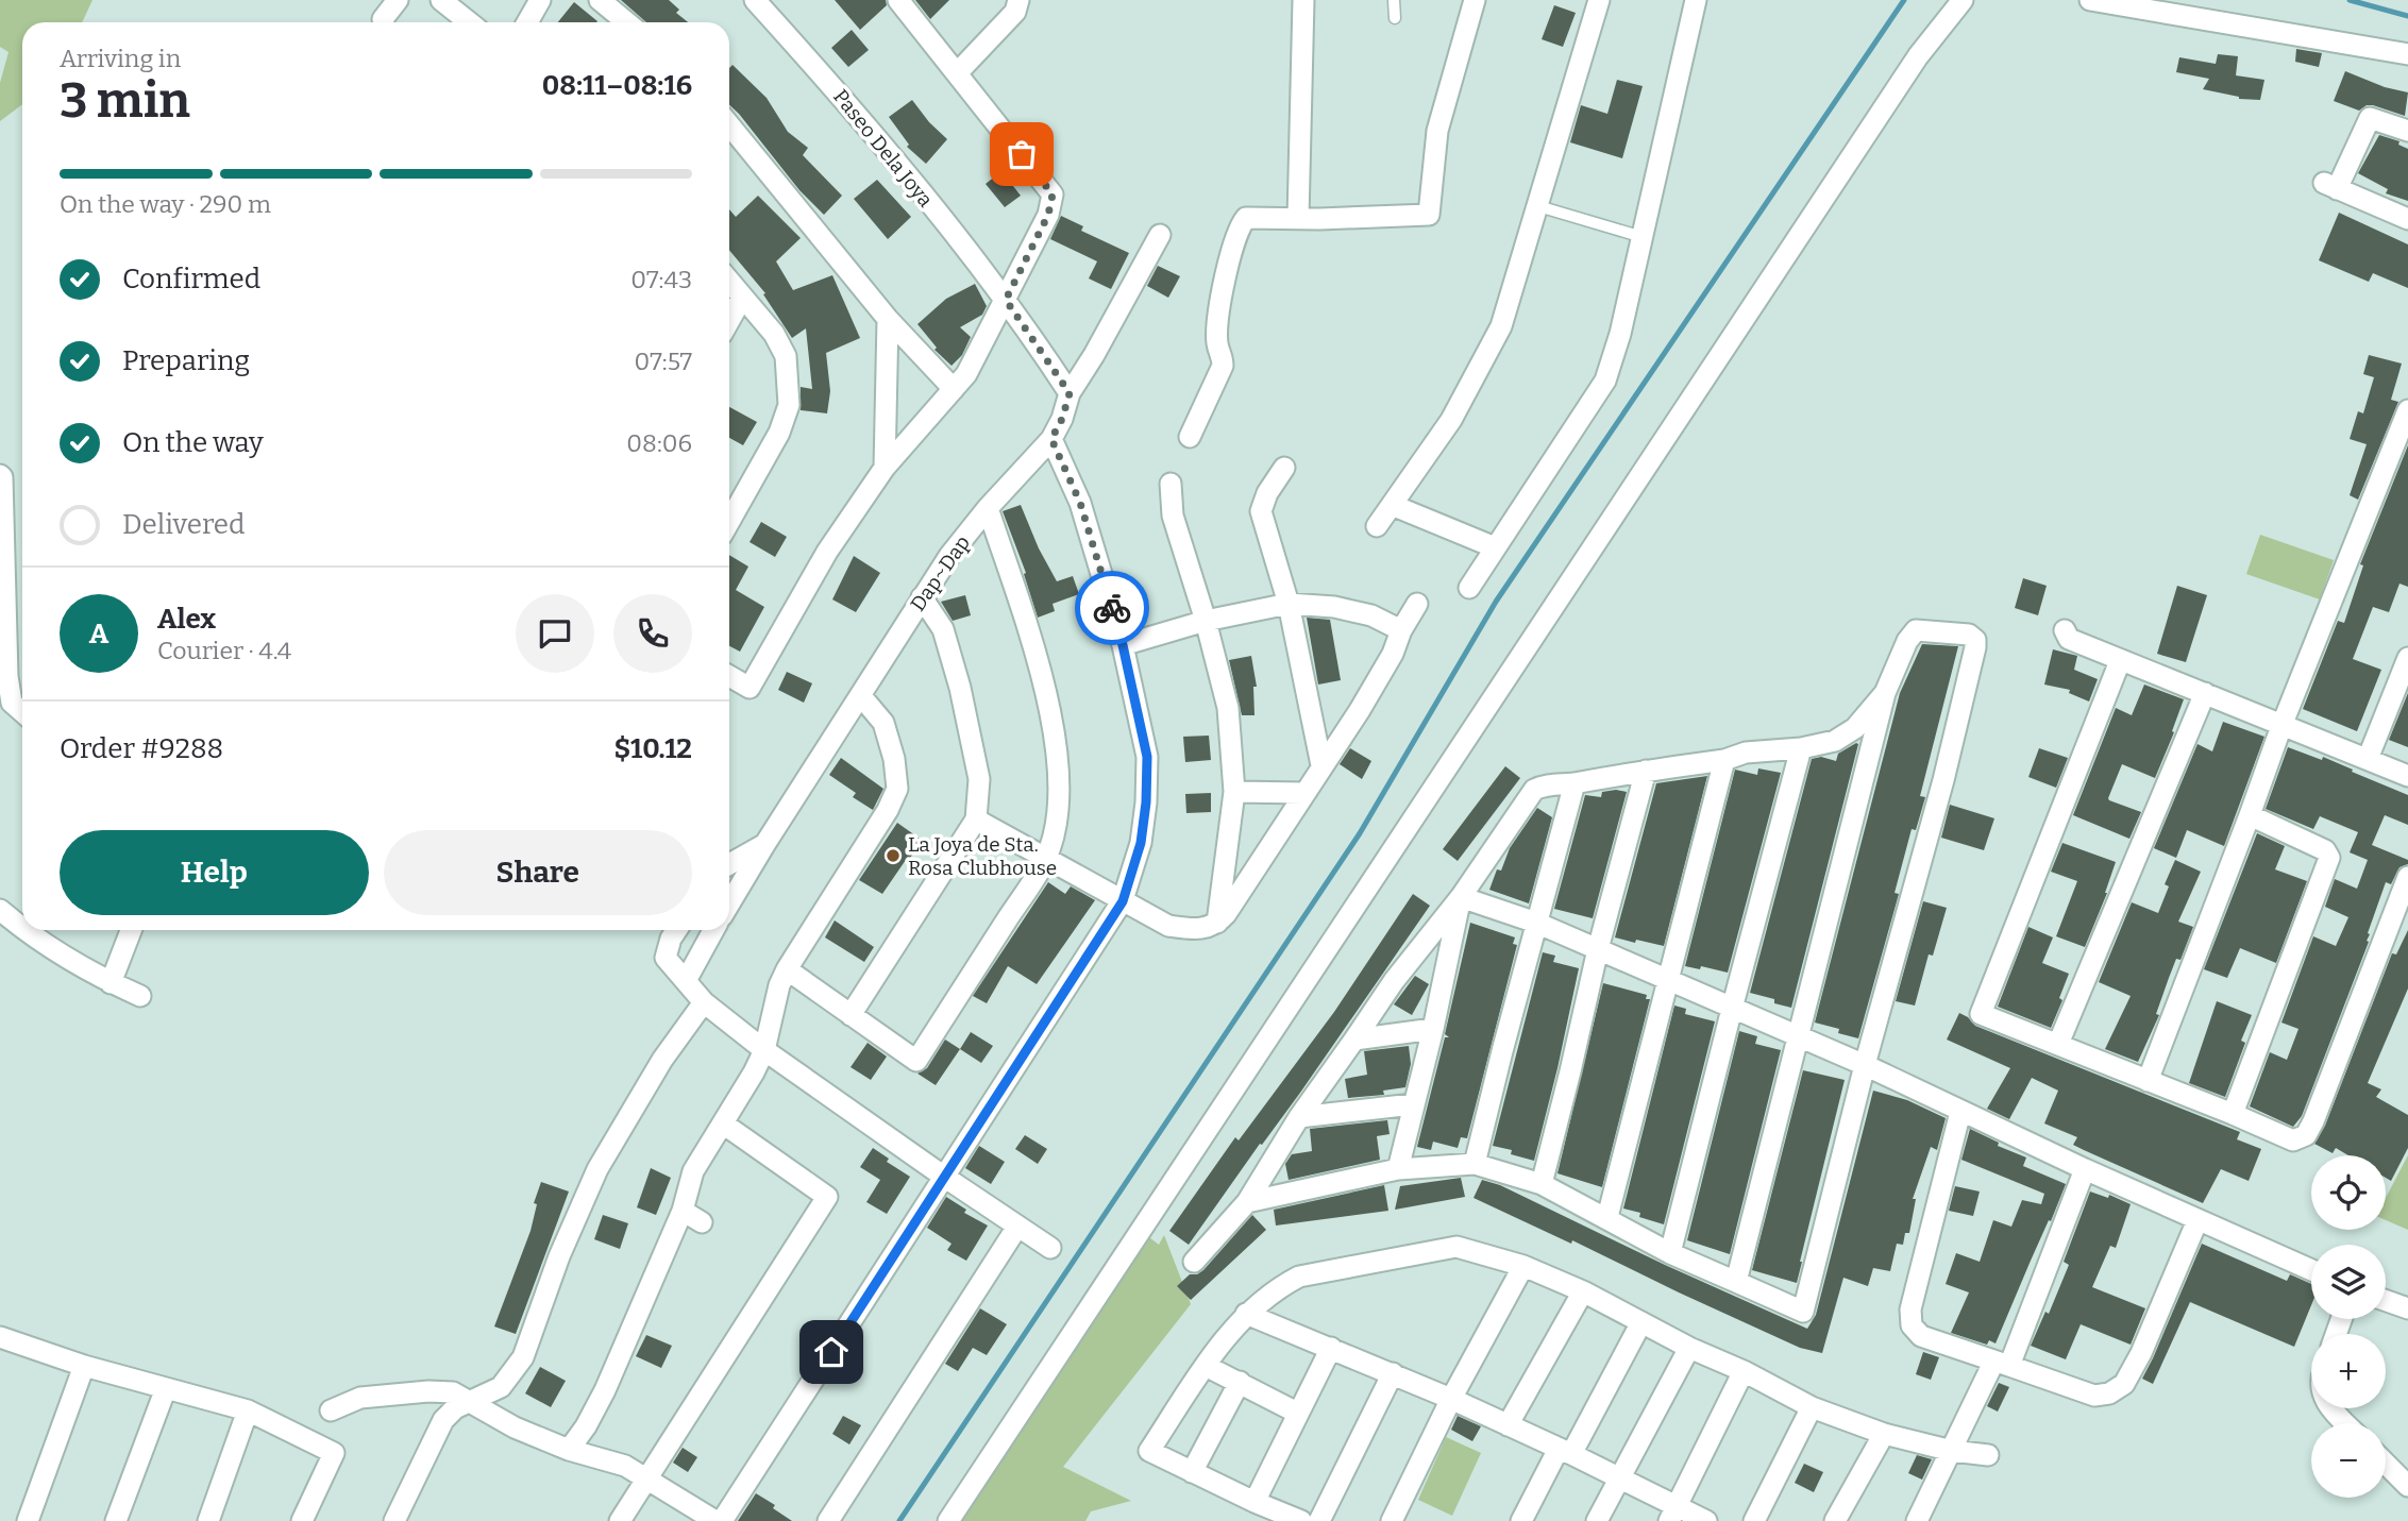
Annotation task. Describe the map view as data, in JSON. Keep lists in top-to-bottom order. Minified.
{"streets":{"street":["Paseo Dela Joya","Dap~Dap"]},"crossings":[["Paseo Dela Joya","Dap~Dap"]],"places":["La Joya de Sta. Rosa Clubhouse"],"page":{"heading":["3 min","Arriving in","08:11–08:16"],"panel":["Alex","Courier · 4.4","Order #9288","$10.12"],"bar":"On the way · 290 m","list":[["Confirmed","07:43"],["Preparing","07:57"],["On the way","08:06"],"Delivered"],"round":"A","buttons":["Help","Share"],"map_buttons":["+","−"]}}
